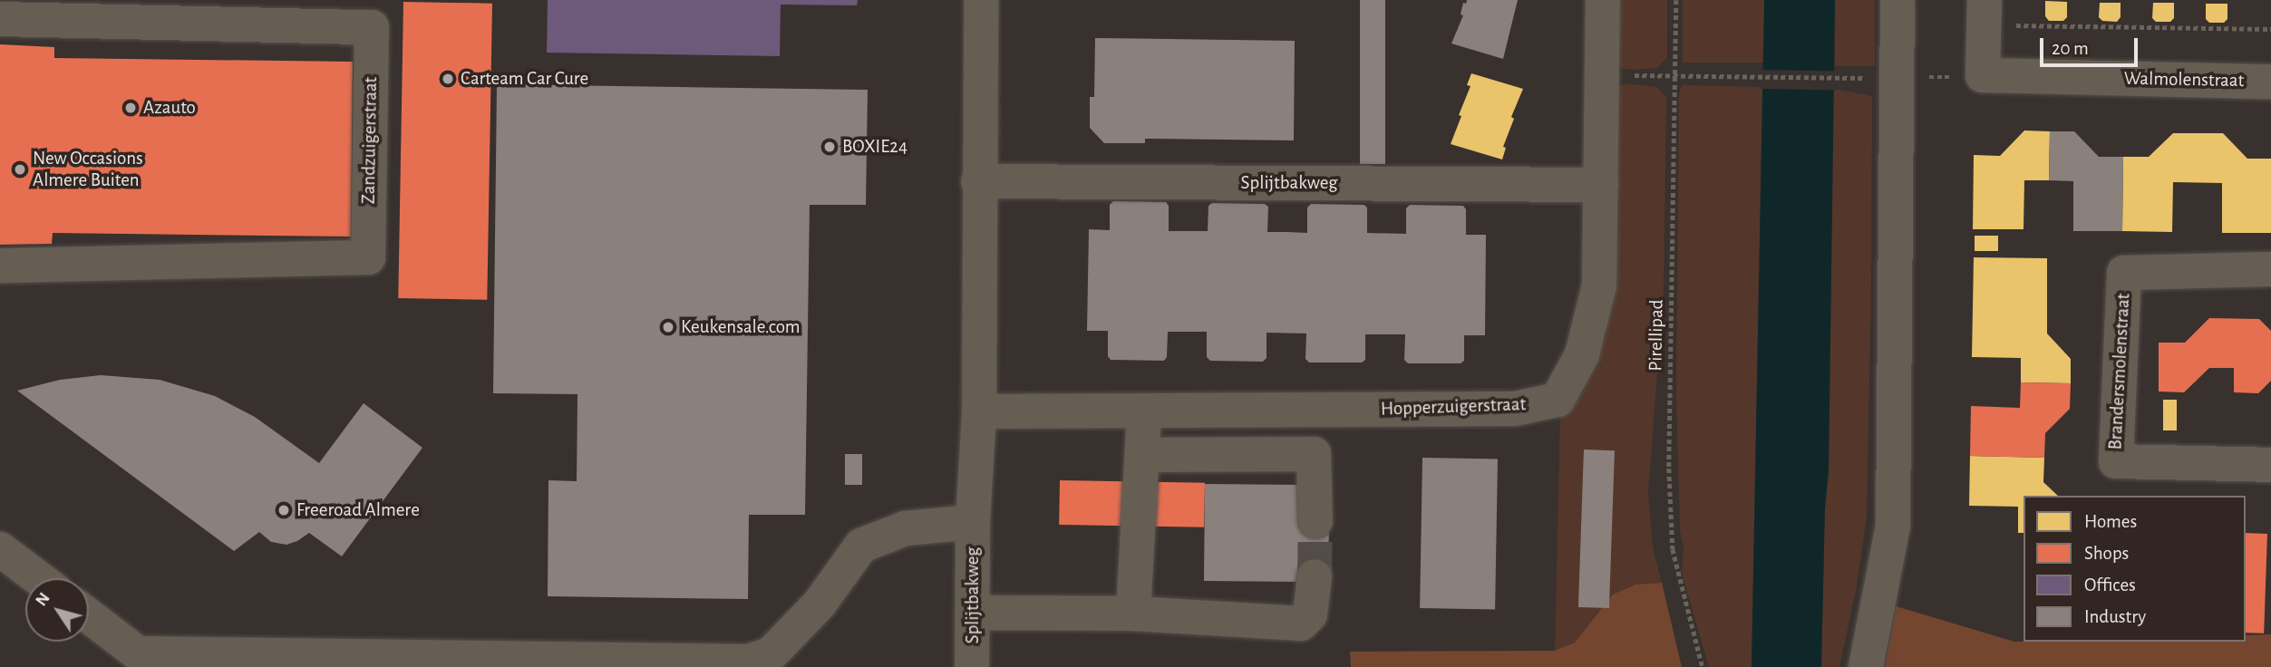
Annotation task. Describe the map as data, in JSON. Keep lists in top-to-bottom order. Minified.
{"streets":{"street":["Walmolenstraat","Zandzuigerstraat","Splijtbakweg","Brandersmolenstraat","Hopperzuigerstraat"],"path":["Pirellipad"]},"crossings":[["Splijtbakweg","Hopperzuigerstraat"]],"places":["Carteam Car Cure","Azauto","BOXIE24","New Occasions Almere Buiten","Keukensale.com","Freeroad Almere"],"legend":["Homes","Shops","Offices","Industry"],"scale_bar":"20 m","north":"top left"}
